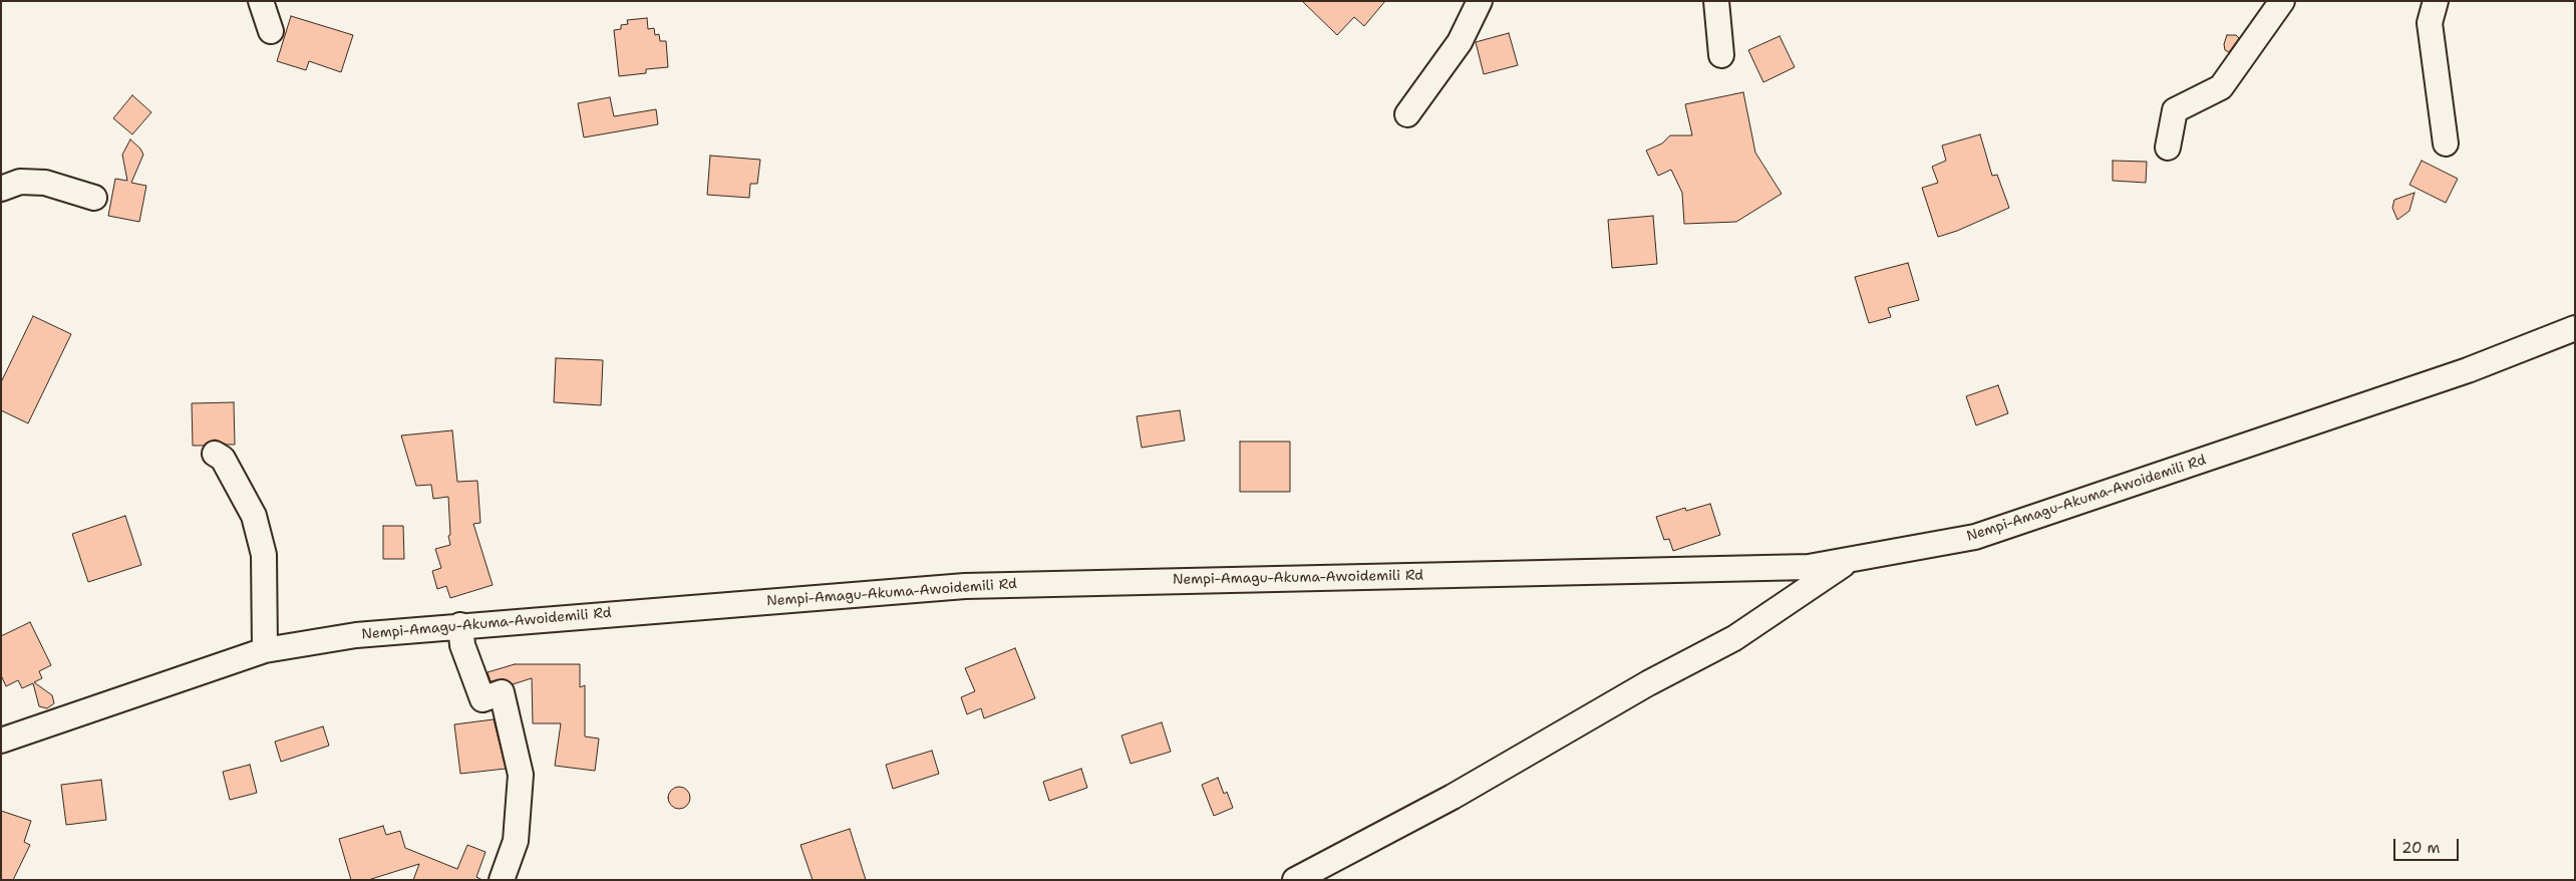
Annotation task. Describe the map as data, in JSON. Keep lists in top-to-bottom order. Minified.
{"streets":{"street":["Nempi-Amagu-Akuma-Awoidemili Rd"]},"scale_bar":"20 m"}
